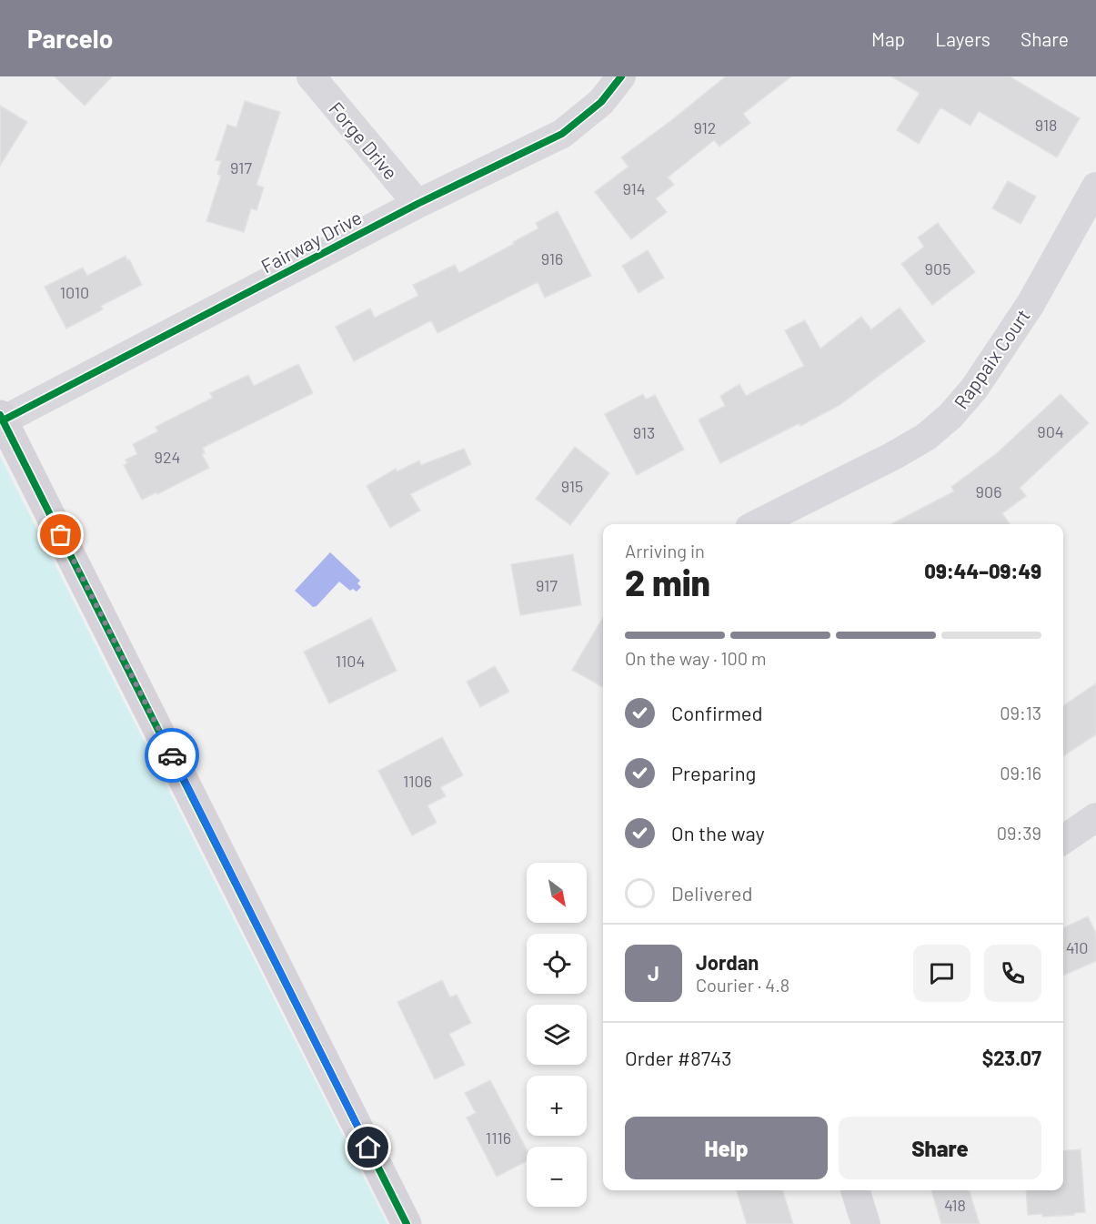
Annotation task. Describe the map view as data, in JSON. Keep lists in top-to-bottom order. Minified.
{"streets":{"street":["Forge Drive","Fairway Drive","Rappaix Court"]},"crossings":[["Forge Drive","Fairway Drive"]],"house_numbers":["918","912","917","914","916","905","1010","904","913","924","915","906","917","1104","1106","410","1116","418"],"north":"bottom right","page":{"header":"Parcelo","nav":["Map","Layers","Share"],"heading":["2 min","Arriving in","09:44–09:49"],"panel":["Jordan","Courier · 4.8","Order #8743","$23.07"],"bar":"On the way · 100 m","list":[["Confirmed","09:13"],["Preparing","09:16"],["On the way","09:39"],"Delivered"],"map_buttons":["+","−"],"round":"J","buttons":["Help","Share"]}}
